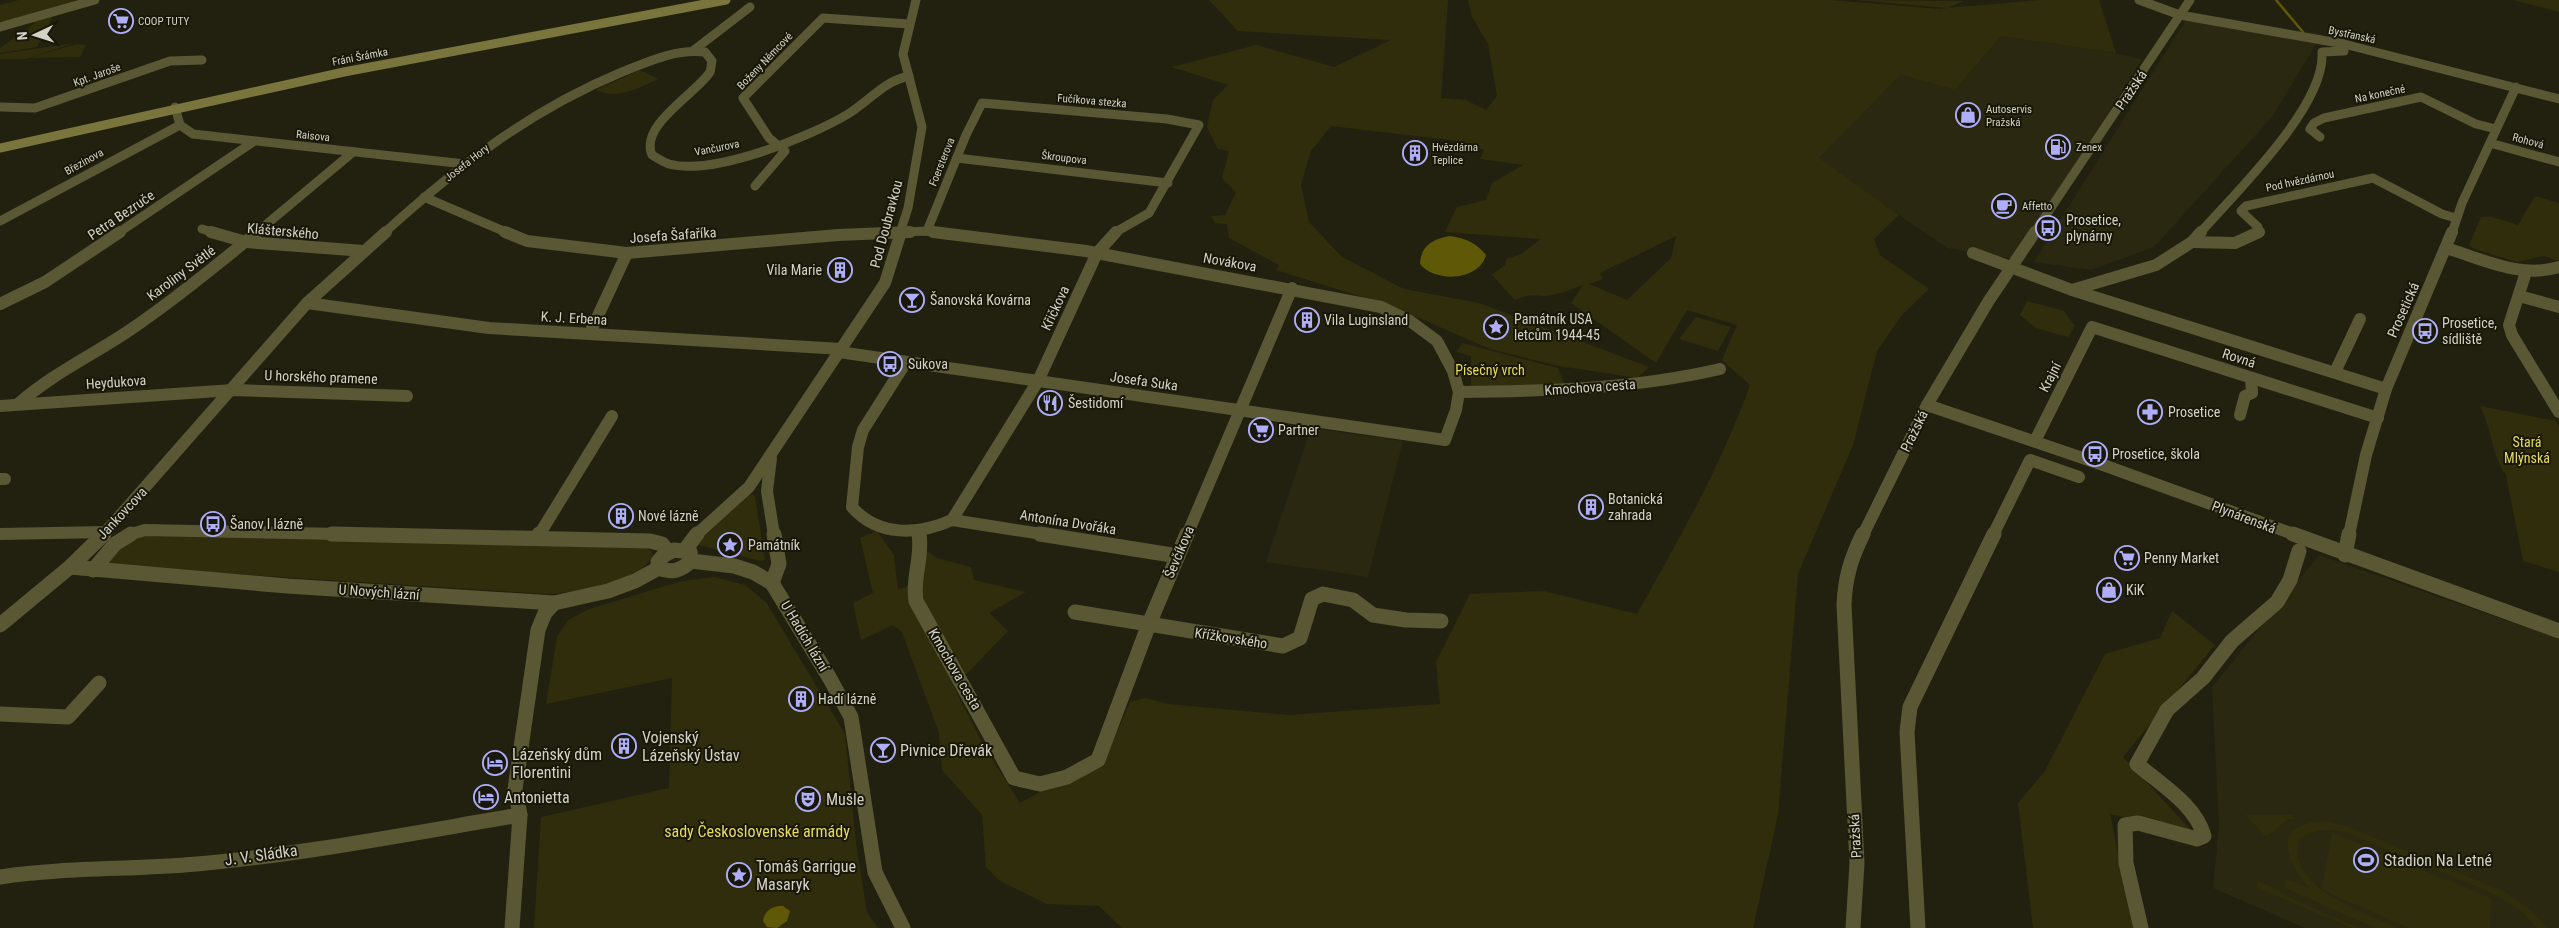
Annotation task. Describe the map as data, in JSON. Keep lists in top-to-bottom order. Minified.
{"streets":{"street":["Bystřanská","Fráni Šrámka","Boženy Němcové","Kpt. Jaroše","Pražská","Na konečné","Fučíkova stezka","Raisova","Rohová","Vančurova","Škroupova","Březinova","Foersterova","Josefa Hory","Pod hvězdárnou","Petra Bezruče","Pod Doubravkou","Klášterského","Josefa Šafaříka","Novákova","Karoliny Světlé","Křičkova","Prosetická","K. J. Erbena","Rovná","U horského pramene","Krajní","Josefa Suka","Heydukova","Kmochova cesta","Jankovcova","Plynárenská","Antonína Dvořáka","Ševčíkova","U Nových lázní","U Hadích lázní","Křížkovského","J. V. Sládka"]},"crossings":[["Bystřanská","Pražská"],["Bystřanská","Prosetická"],["Boženy Němcové","Vančurova"],["Boženy Němcové","Pod Doubravkou"],["Pražská","Plynárenská"],["Na konečné","Prosetická"],["Fučíkova stezka","Foersterova"],["Fučíkova stezka","Křičkova"],["Raisova","Březinova"],["Raisova","Josefa Hory"],["Raisova","Petra Bezruče"],["Raisova","Karoliny Světlé"],["Rohová","Prosetická"],["Vančurova","Josefa Hory"],["Vančurova","Pod Doubravkou"],["Škroupova","Foersterova"],["Škroupova","Křičkova"],["Foersterova","Novákova"],["Josefa Hory","Klášterského"],["Josefa Hory","Josefa Šafaříka"],["Josefa Hory","K. J. Erbena"],["Josefa Hory","U horského pramene"],["Josefa Hory","Heydukova"],["Josefa Hory","Jankovcova"],["Pod hvězdárnou","Prosetická"],["Pod Doubravkou","Josefa Šafaříka"],["Pod Doubravkou","Novákova"],["Pod Doubravkou","K. J. Erbena"],["Pod Doubravkou","Josefa Suka"],["Pod Doubravkou","U Nových lázní"],["Klášterského","Karoliny Světlé"],["Josefa Šafaříka","Novákova"],["Novákova","Křičkova"],["Novákova","Josefa Suka"],["Novákova","Kmochova cesta"],["Novákova","Ševčíkova"],["Karoliny Světlé","Heydukova"],["Křičkova","Josefa Suka"],["Křičkova","Antonína Dvořáka"],["Prosetická","Rovná"],["Prosetická","Plynárenská"],["K. J. Erbena","Josefa Suka"],["Rovná","Krajní"],["U horského pramene","Heydukova"],["U horského pramene","Jankovcova"],["Krajní","Plynárenská"],["Josefa Suka","Ševčíkova"],["Heydukova","Jankovcova"],["Kmochova cesta","Ševčíkova"],["Jankovcova","U Nových lázní"],["Antonína Dvořáka","Ševčíkova"],["Ševčíkova","Křížkovského"]],"parks":["Písečný vrch","Stará Mlýnská","sady Československé armády"],"places":{"supermarket":["COOP TUTY","Partner","Penny Market"],"shop":["Autoservis Pražská","KiK"],"fuel station":["Zenex"],"building":["Hvězdárna Teplice","Vila Marie","Vila Luginsland","Botanická zahrada","Nové lázně","Hadí lázně","Vojenský Lázeňský Ústav"],"cafe":["Affetto"],"bus stop":["Prosetice, plynárny","Prosetice, sídliště","Sukova","Prosetice, škola","Šanov I lázně"],"bar":["Šanovská Kovárna","Pivnice Dřevák"],"place":["Památník USA letcům 1944-45","Památník","Tomáš Garrigue Masaryk"],"restaurant":["Šestidomí"],"pharmacy":["Prosetice"],"hotel":["Lázeňský dům Florentini","Antonietta"],"theatre":["Mušle"],"sports":["Stadion Na Letné"]},"north":"left"}
